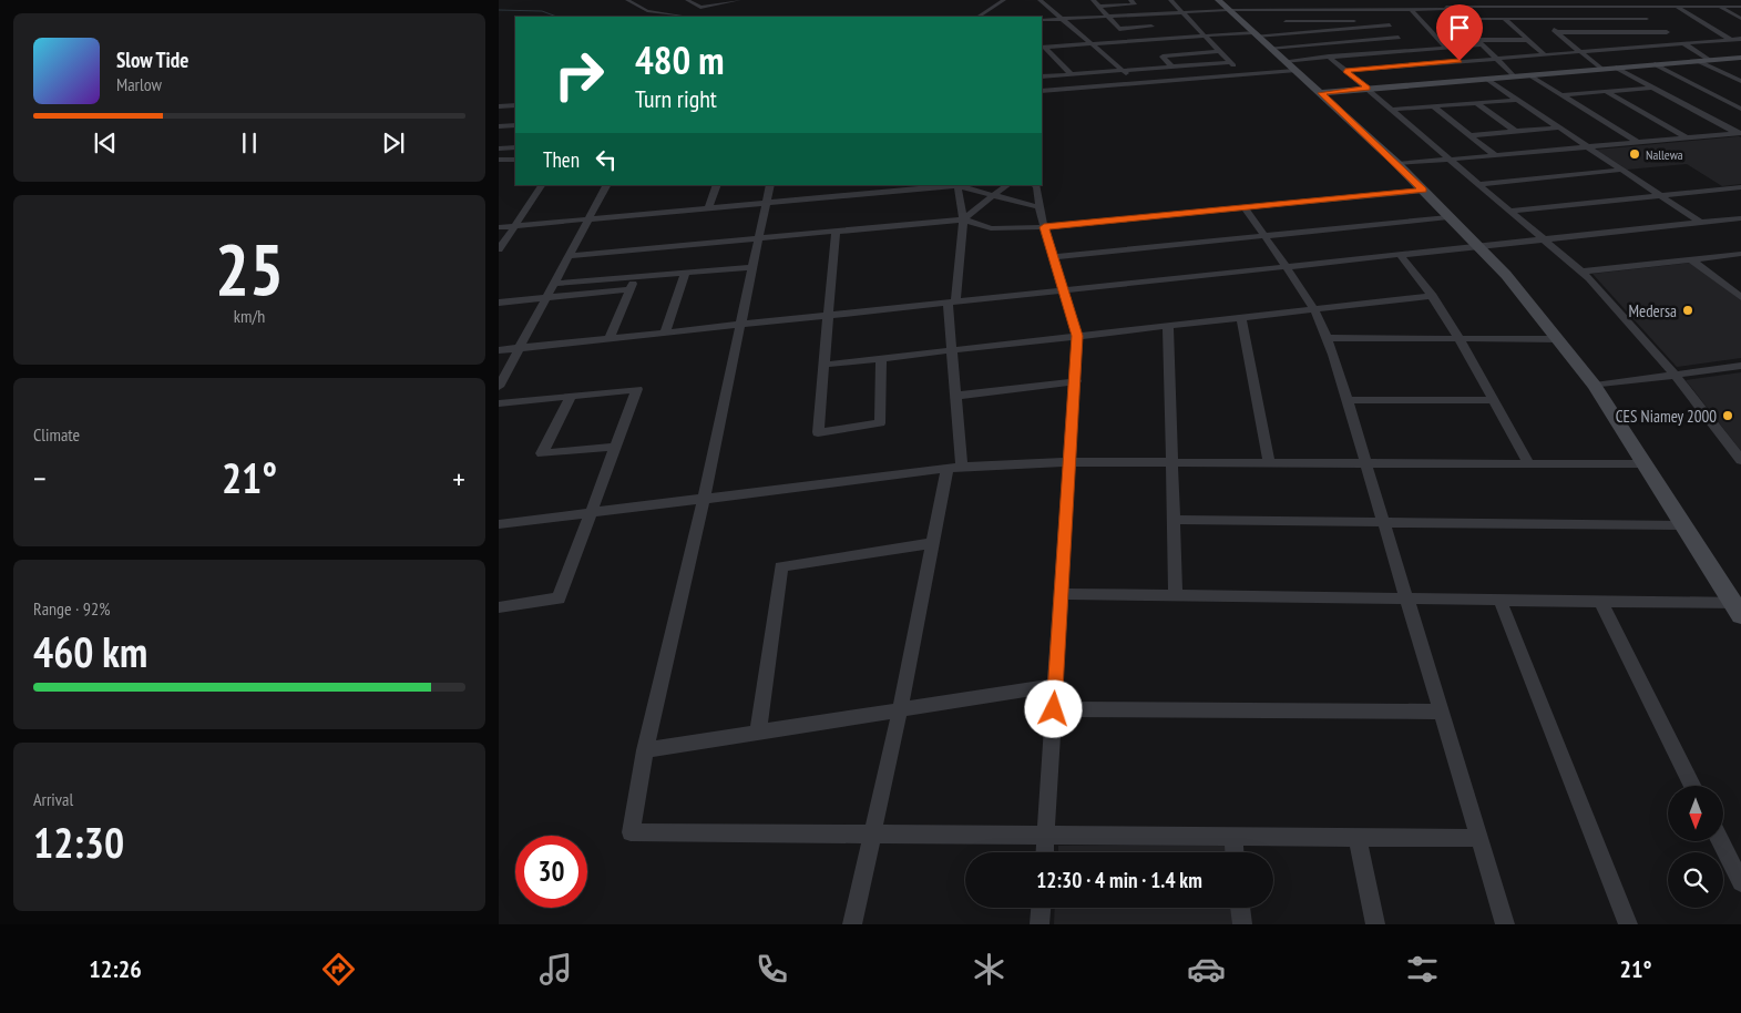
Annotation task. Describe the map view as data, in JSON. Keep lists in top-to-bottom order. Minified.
{"places":["Nallewa","Medersa","CES Niamey 2000"],"north":"bottom","page":{"turn":["480 m","Turn right"],"song":["Slow Tide","Marlow"],"then":"Then","tile":[["25","km/h"],"Climate",["Range · 92%","460 km"],["Arrival","12:30"]],"heat":["−","21°","+"],"limit":"30","trip":"12:30 · 4 min · 1.4 km","tabs":["12:26","21°"]}}
